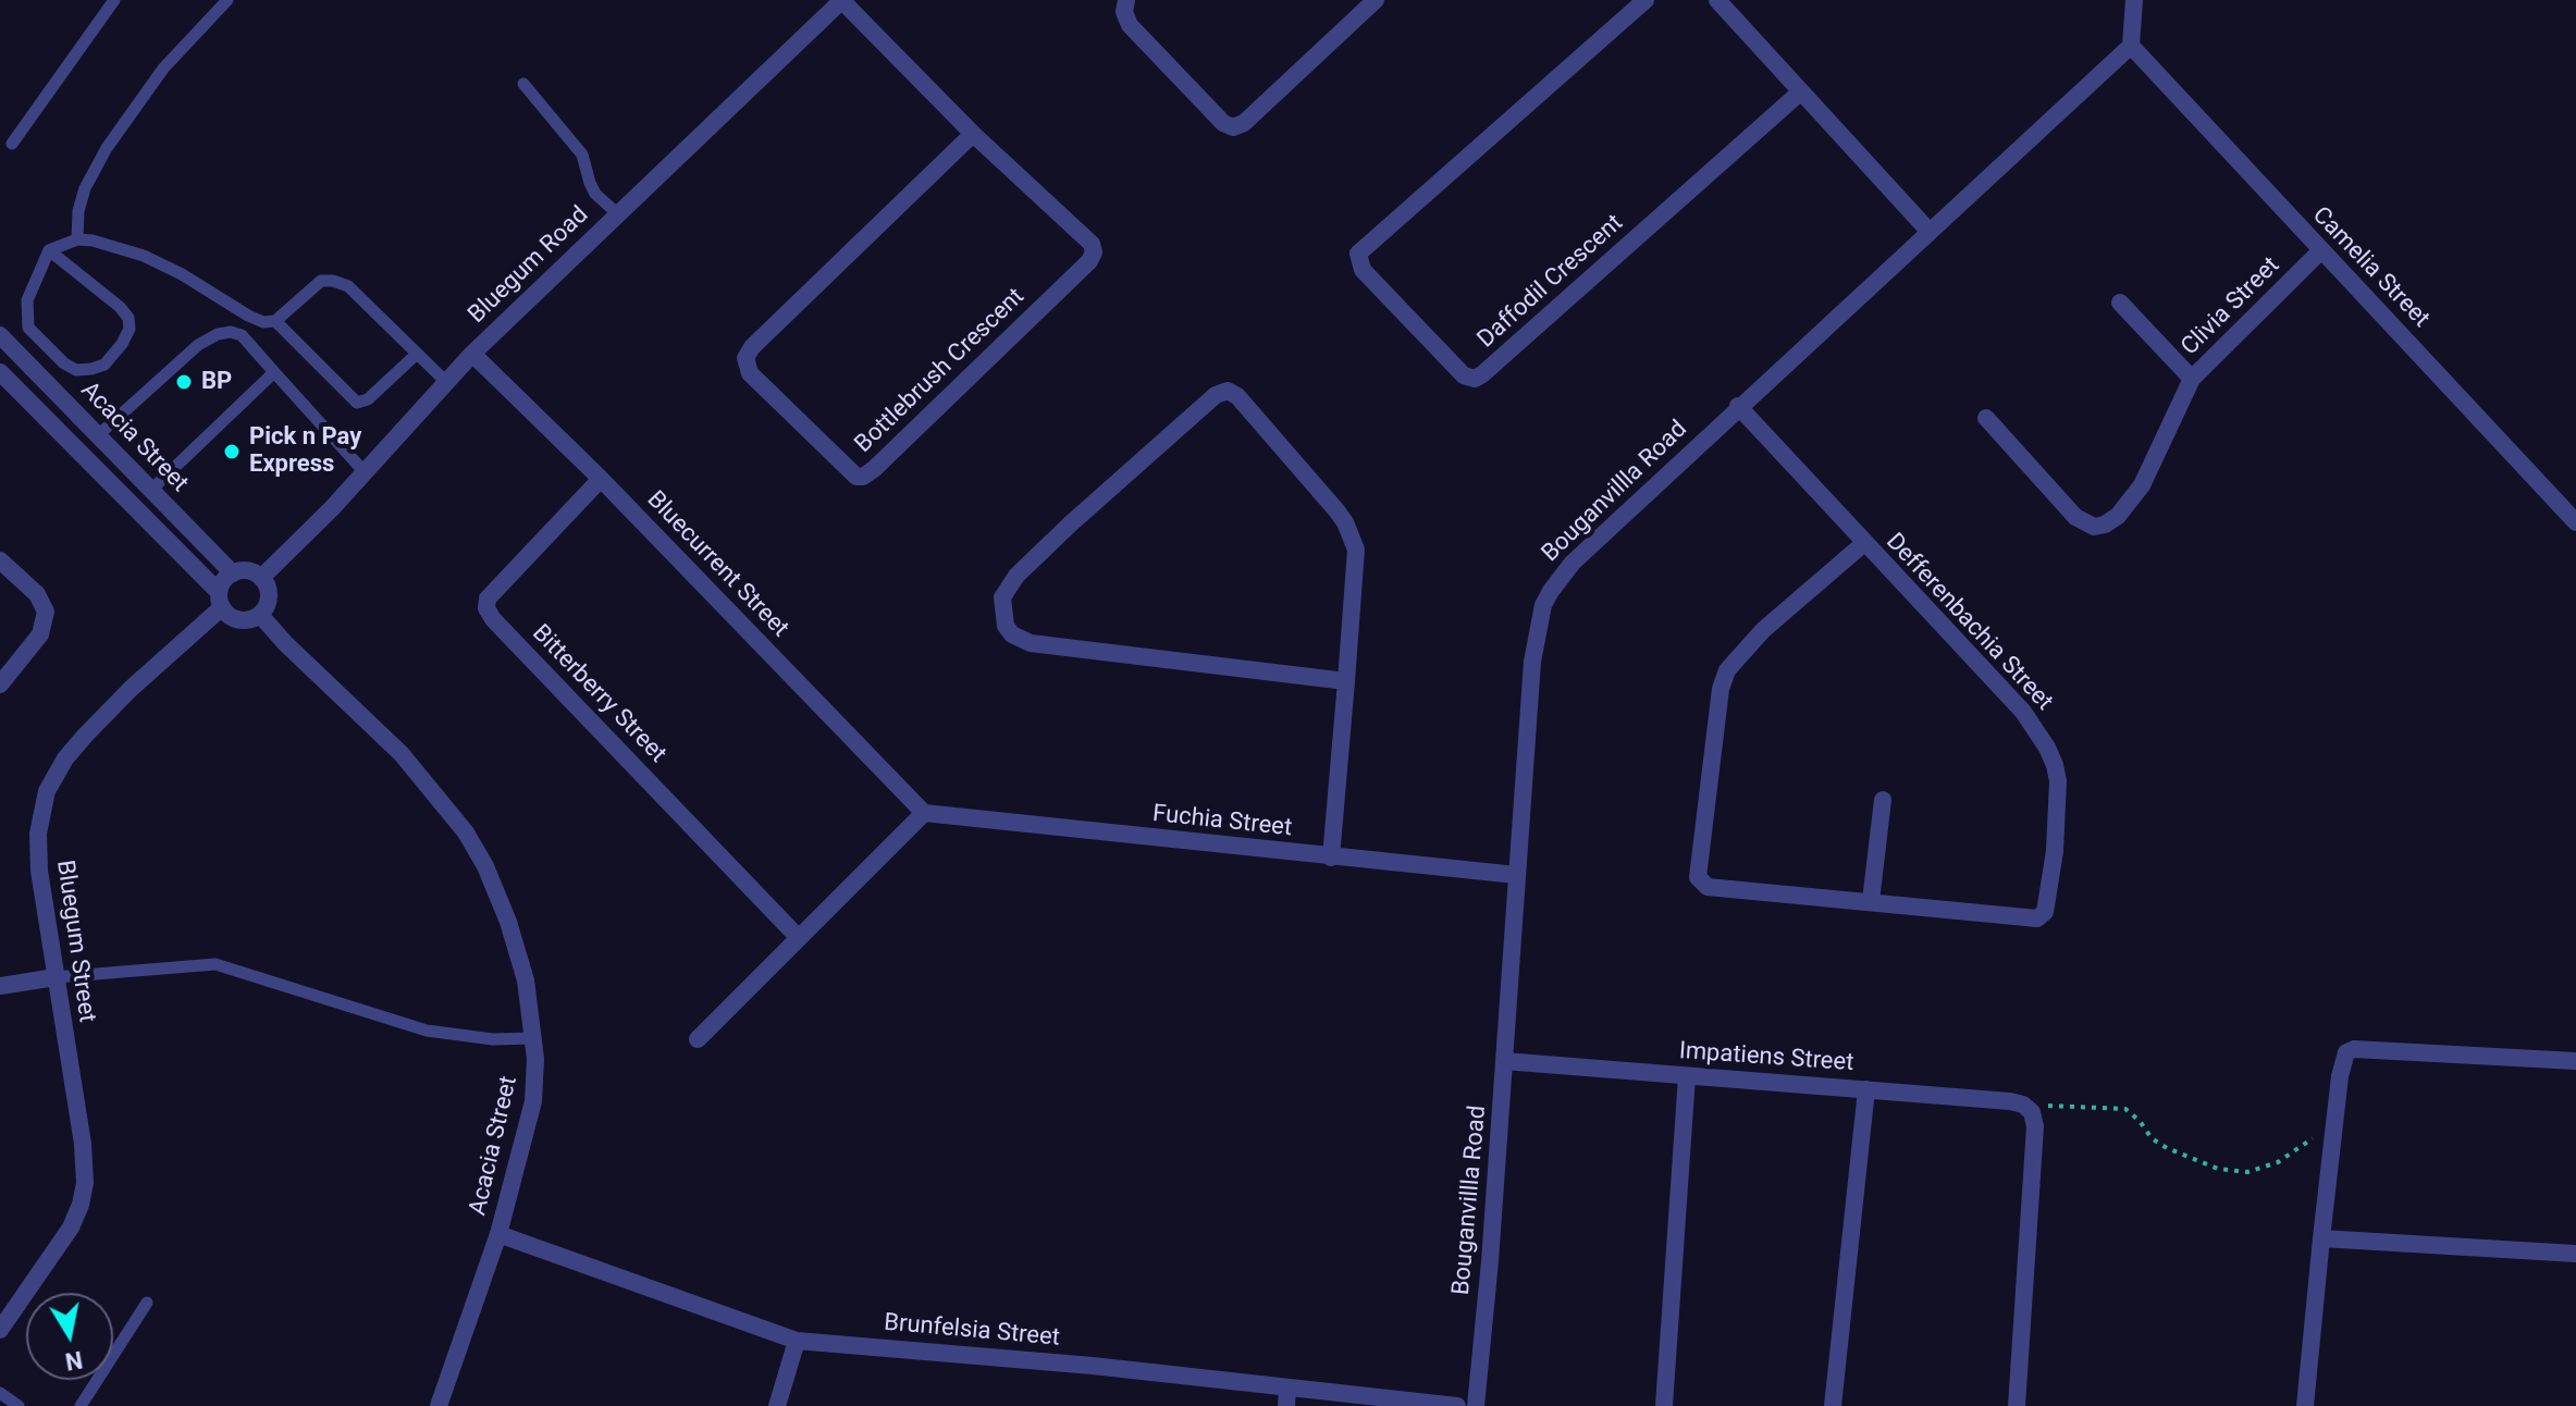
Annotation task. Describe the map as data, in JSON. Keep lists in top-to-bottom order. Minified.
{"streets":{"street":["Bluegum Road","Camelia Street","Daffodil Crescent","Clivia Street","Bottlebrush Crescent","Acacia Street","Bouganvillla Road","Bluecurrent Street","Defferenbachia Street","Bitterberry Street","Fuchia Street","Bluegum Street","Impatiens Street","Brunfelsia Street"]},"crossings":[["Bluegum Road","Acacia Street"],["Bluegum Road","Bluecurrent Street"],["Bluegum Road","Bluegum Street"],["Camelia Street","Clivia Street"],["Camelia Street","Bouganvillla Road"],["Acacia Street","Bluegum Street"],["Acacia Street","Brunfelsia Street"],["Bouganvillla Road","Defferenbachia Street"],["Bouganvillla Road","Fuchia Street"],["Bouganvillla Road","Impatiens Street"],["Bluecurrent Street","Bitterberry Street"],["Bluecurrent Street","Fuchia Street"]],"places":["BP","Pick n Pay Express"],"north":"bottom"}
